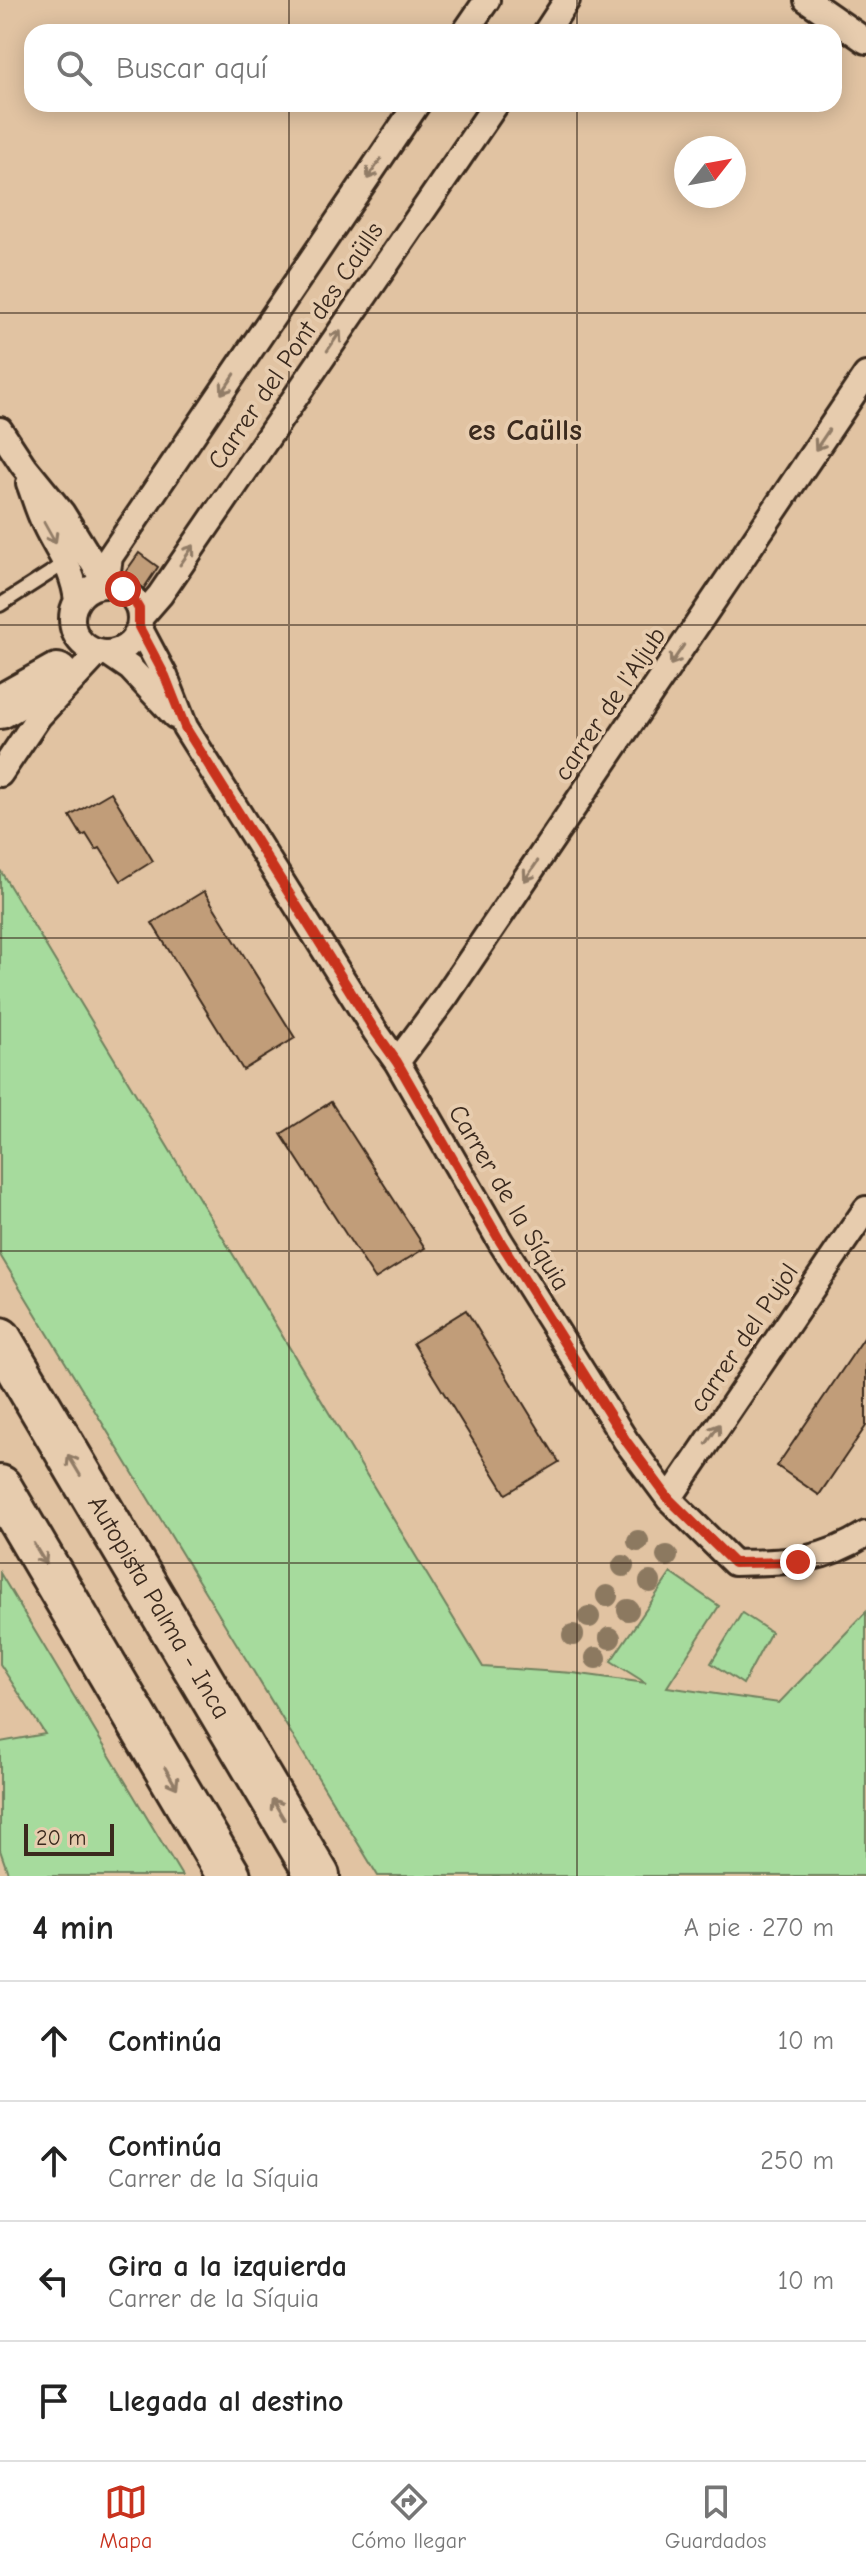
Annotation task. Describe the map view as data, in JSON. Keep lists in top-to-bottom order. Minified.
{"streets":{"highway":["Autopista Palma - Inca"],"street":["Carrer del Pont des Caülls","carrer de l'Aljub","Carrer de la Síquia","carrer del Pujol"]},"crossings":[["Carrer del Pont des Caülls","Carrer de la Síquia"],["carrer de l'Aljub","Carrer de la Síquia"],["Carrer de la Síquia","carrer del Pujol"]],"one_way":["carrer de l'Aljub","carrer del Pujol"],"districts":["es Caülls"],"scale_bar":"20 m","north":"top right","page":{"search":"Buscar aquí","scale":"20 m","heading":["4 min","A pie · 270 m"],"list":[["Continúa","10 m"],["Continúa","Carrer de la Síquia","250 m"],["Gira a la izquierda","Carrer de la Síquia","10 m"],"Llegada al destino"],"nav":["Mapa","Cómo llegar","Guardados"]}}
